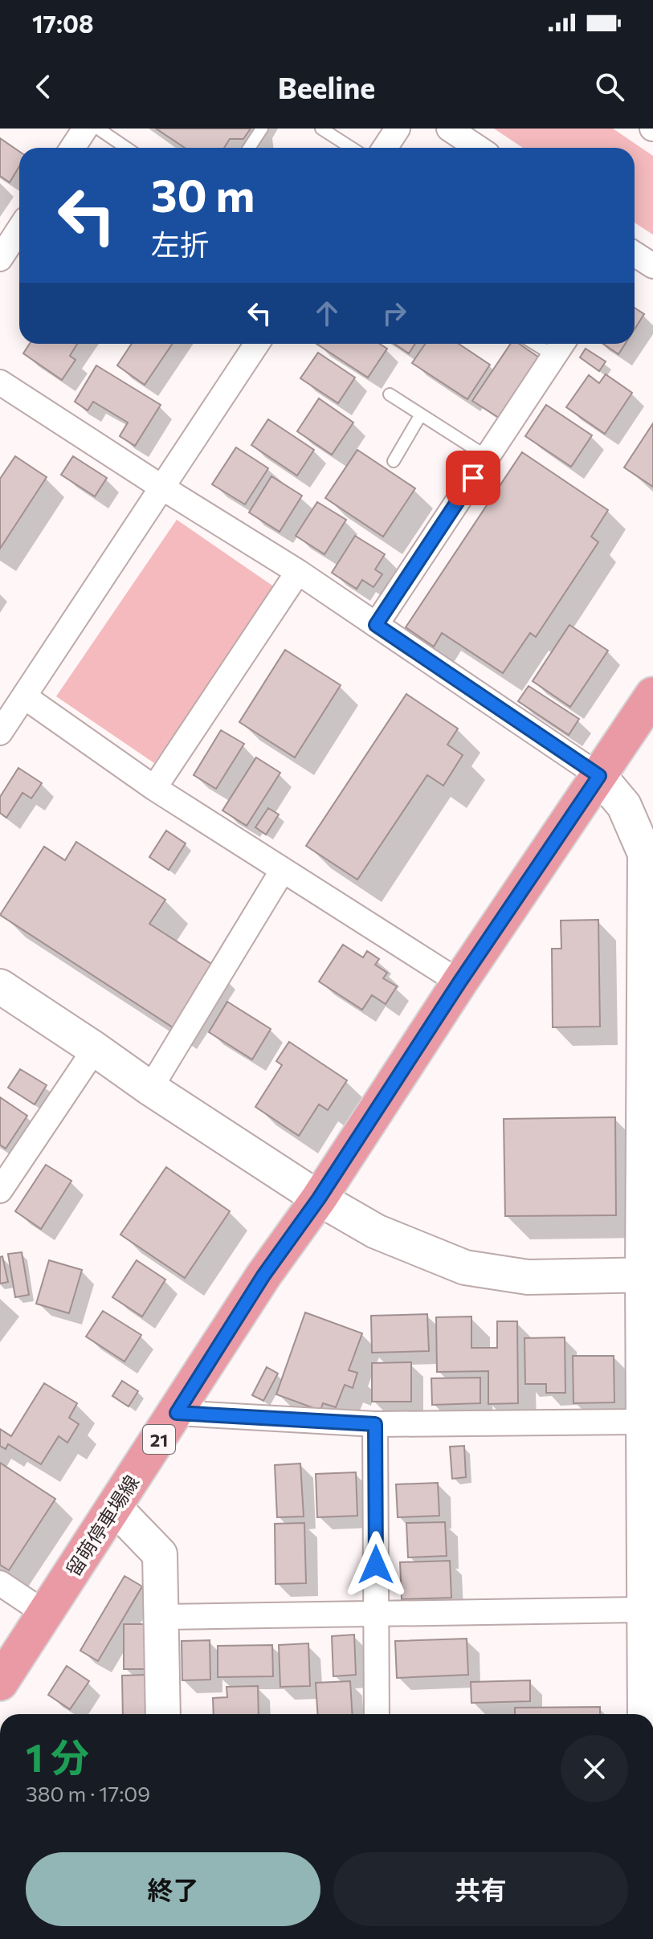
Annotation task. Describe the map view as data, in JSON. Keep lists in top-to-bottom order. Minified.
{"streets":{"main road":["21","留萌停車場線"]},"page":{"status":"17:08","header":"Beeline","turn":["30 m","左折"],"heading":["1 分","380 m · 17:09"],"buttons":["終了","共有"]}}
